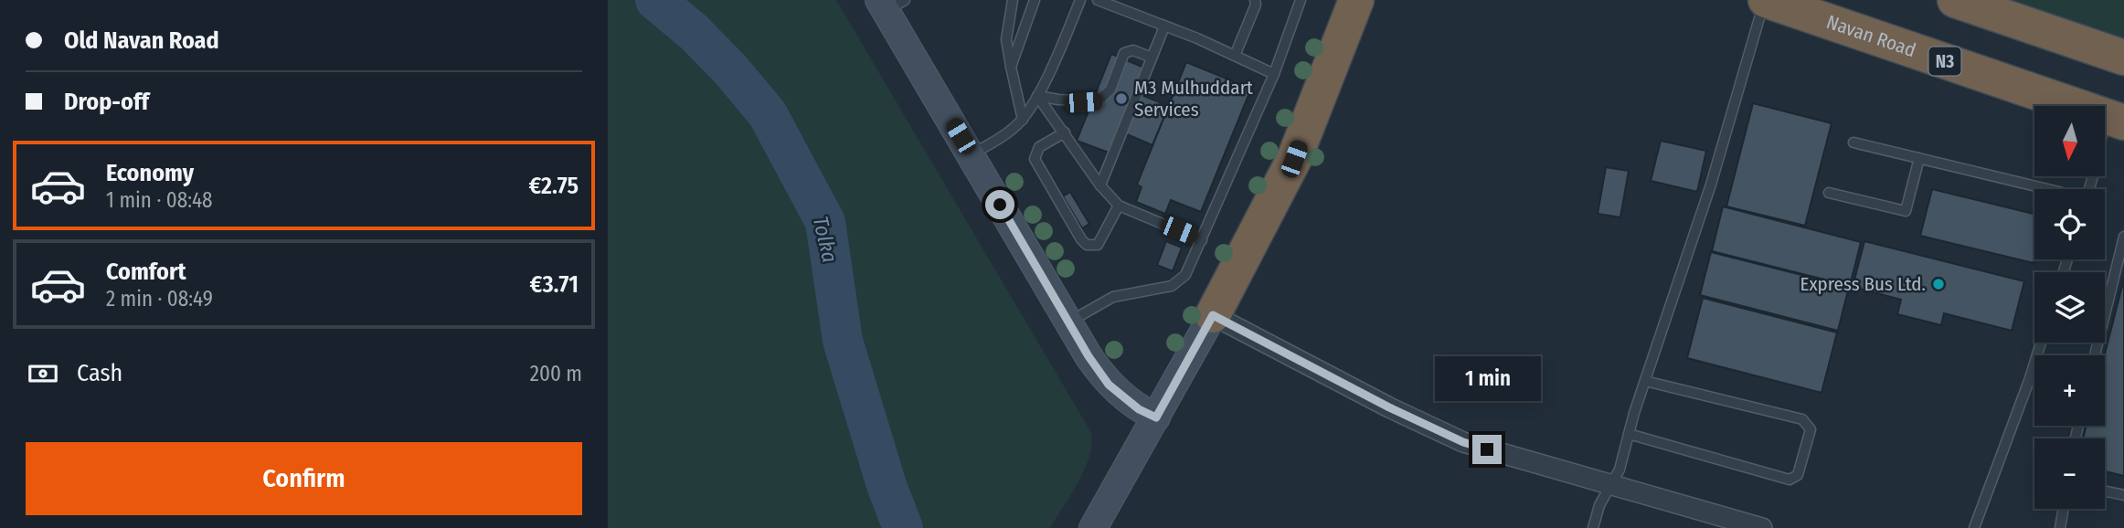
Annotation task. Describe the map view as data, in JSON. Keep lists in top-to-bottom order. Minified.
{"streets":{"highway":["Navan Road","N3"]},"water":["Tolka"],"places":["M3 Mulhuddart Services","Express Bus Ltd."],"north":"bottom","page":{"banner":["Old Navan Road","Drop-off"],"map_buttons":["+","−"],"list":[{"name":"Economy","note":"1 min · 08:48","value":"€2.75"},{"name":"Comfort","note":"2 min · 08:49","value":"€3.71"}],"pay":["Cash","200 m"],"bubble":"1 min","buttons":"Confirm"}}
